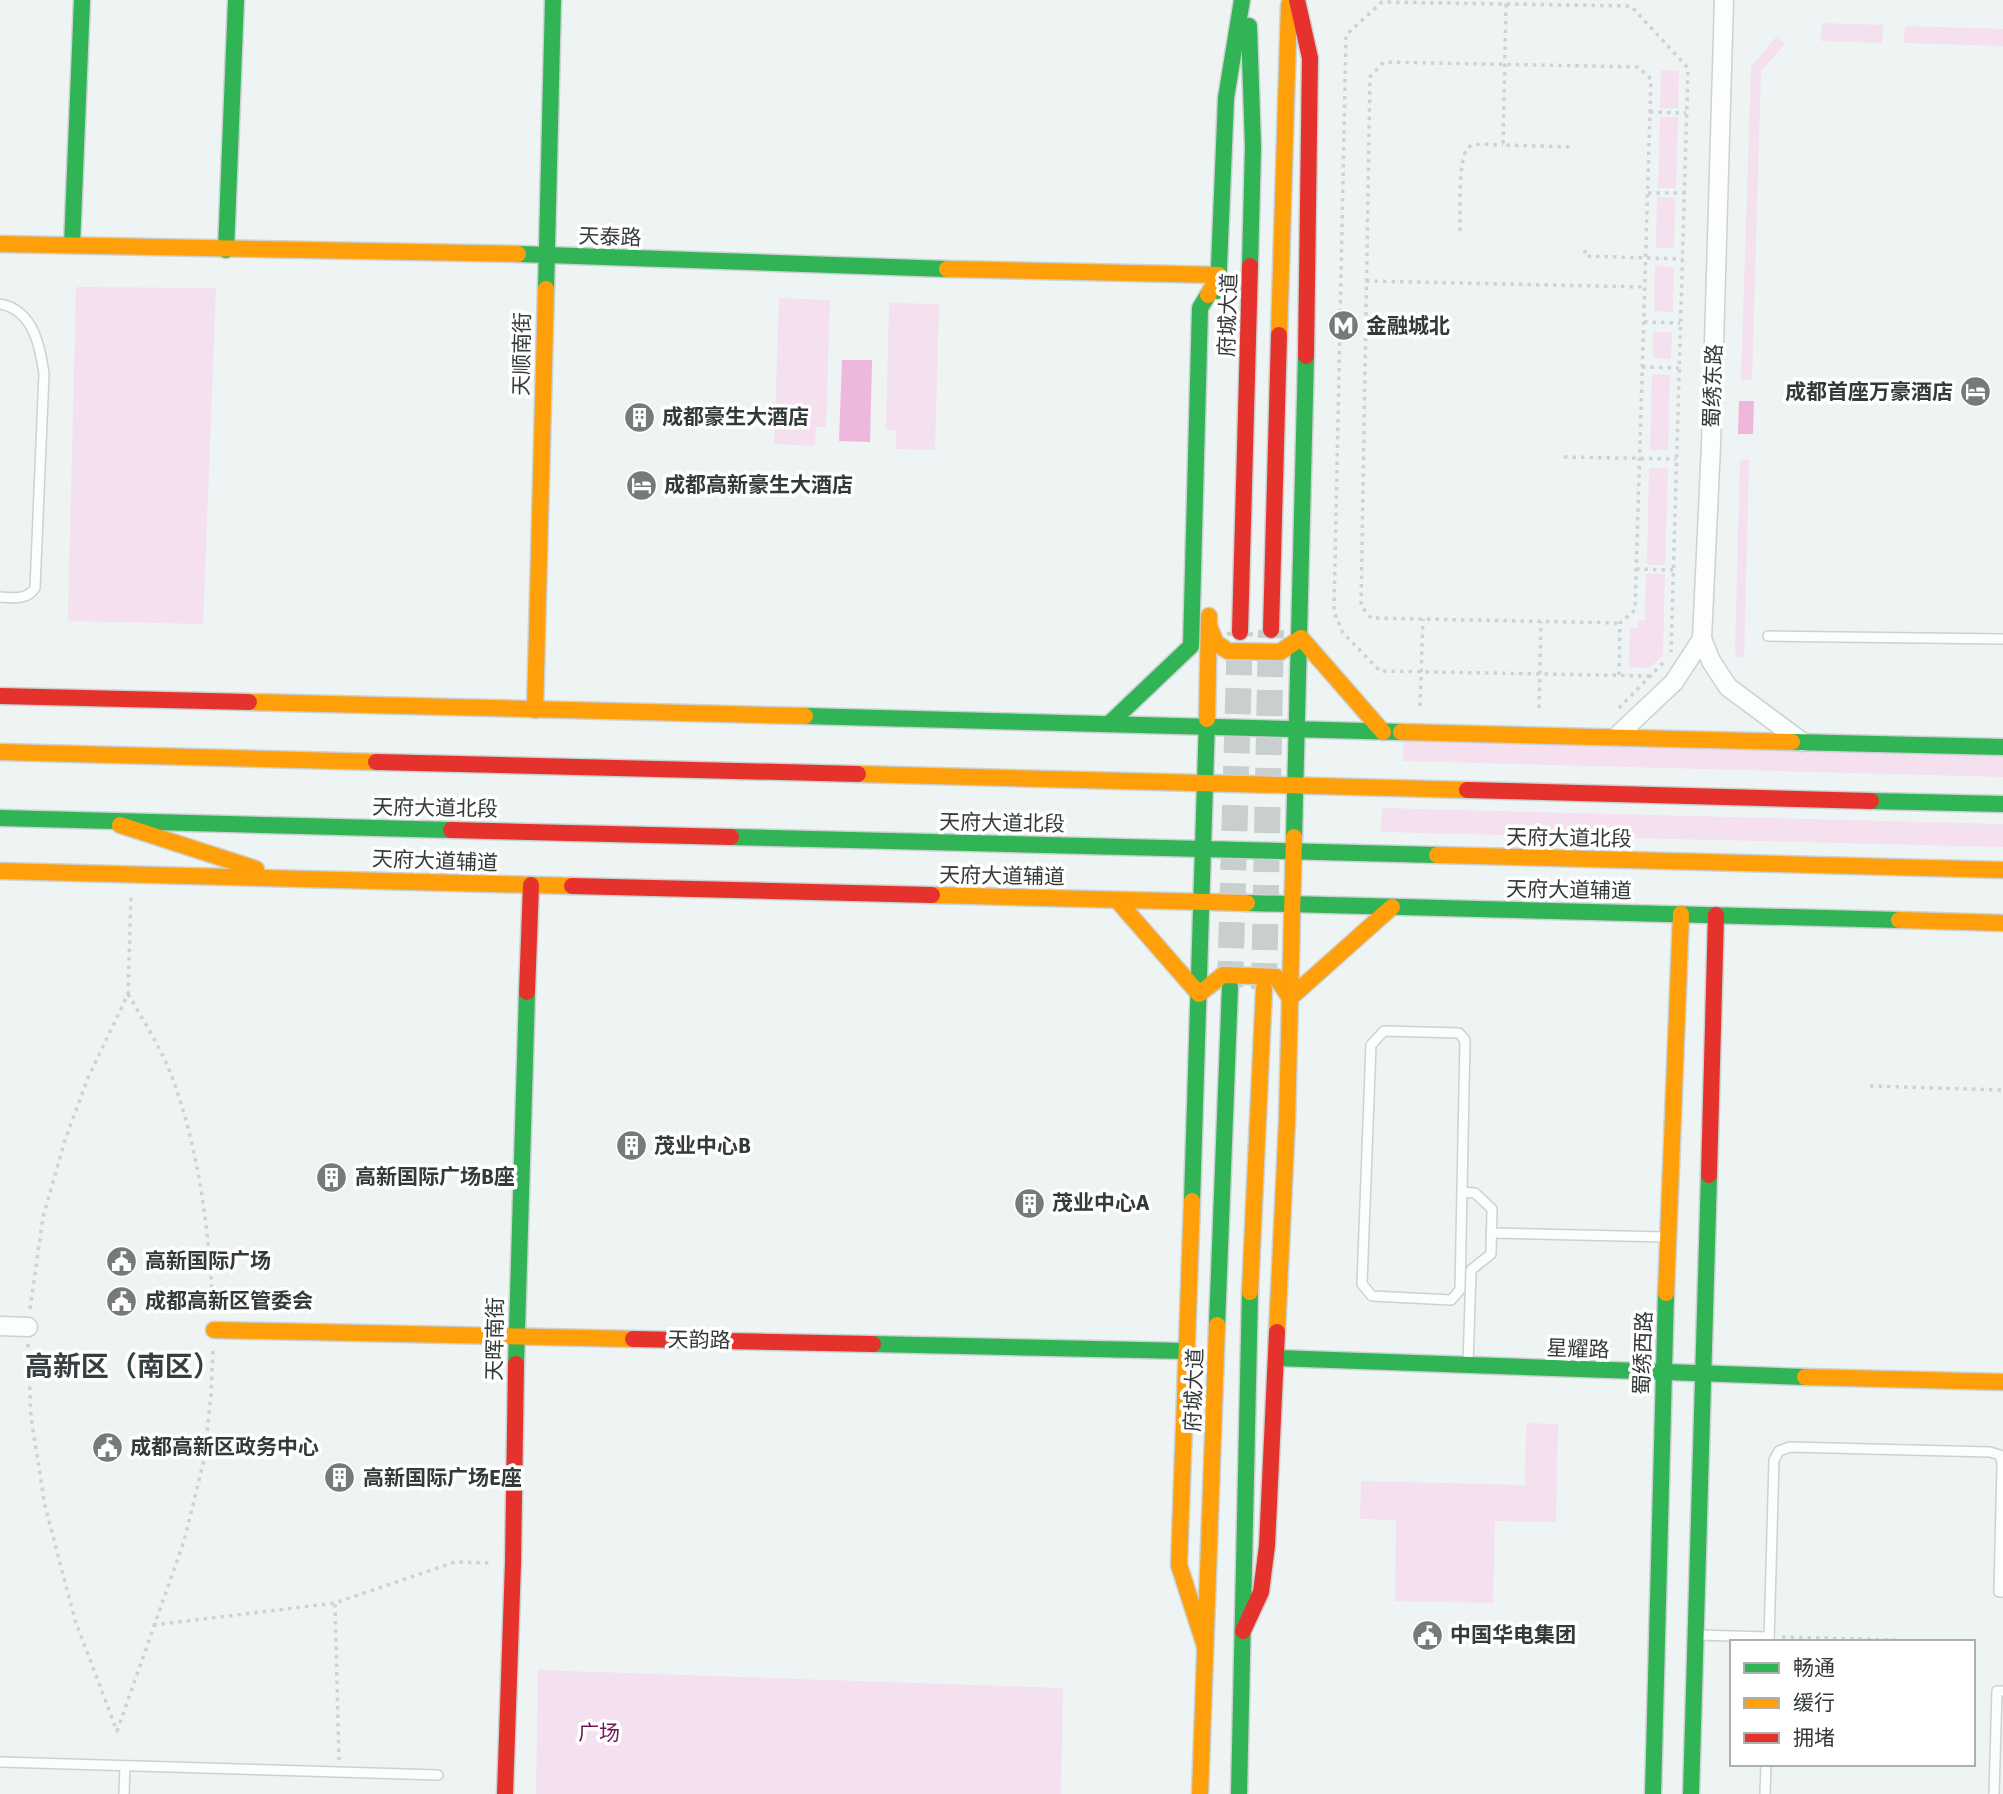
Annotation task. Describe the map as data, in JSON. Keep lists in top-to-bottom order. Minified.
{"streets":{"street":["天泰路","府城大道","天顺南街","蜀绣东路","天府大道北段","天府大道辅道","天晖南街","天韵路","星耀路","蜀绣西路"]},"crossings":[["天泰路","天顺南街"],["天府大道辅道","天晖南街"],["天府大道辅道","蜀绣西路"],["天晖南街","天韵路"],["星耀路","蜀绣西路"]],"districts":["高新区（南区）"],"parks":["广场"],"places":{"metro station":["金融城北"],"hotel":["成都首座万豪酒店","成都高新豪生大酒店"],"building":["成都豪生大酒店","茂业中心B","高新国际广场B座","茂业中心A","高新国际广场E座"],"public building":["高新国际广场","成都高新区管委会","成都高新区政务中心","中国华电集团"]},"legend":["畅通","缓行","拥堵"]}
